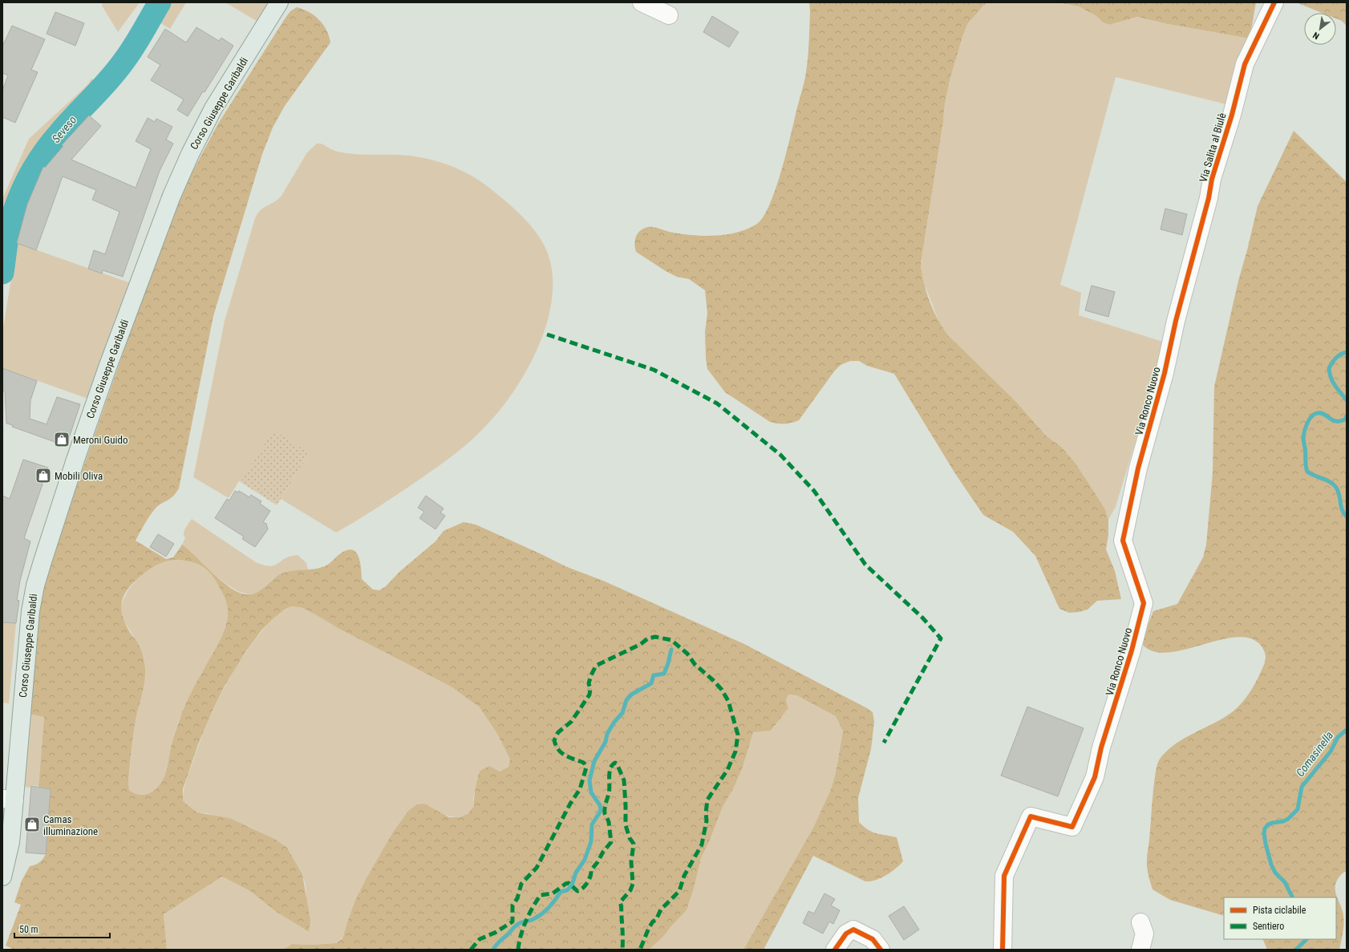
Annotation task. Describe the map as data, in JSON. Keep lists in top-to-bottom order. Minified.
{"streets":{"main road":["Corso Giuseppe Garibaldi"],"street":["Via Salita al Biulè","Via Ronco Nuovo"]},"crossings":[["Via Salita al Biulè","Via Ronco Nuovo"]],"water":["Seveso","Comasinella"],"places":{"shop":["Meroni Guido","Mobili Oliva","Camas illuminazione"]},"legend":["Pista ciclabile","Sentiero"],"scale_bar":"50 m","north":"bottom left"}
